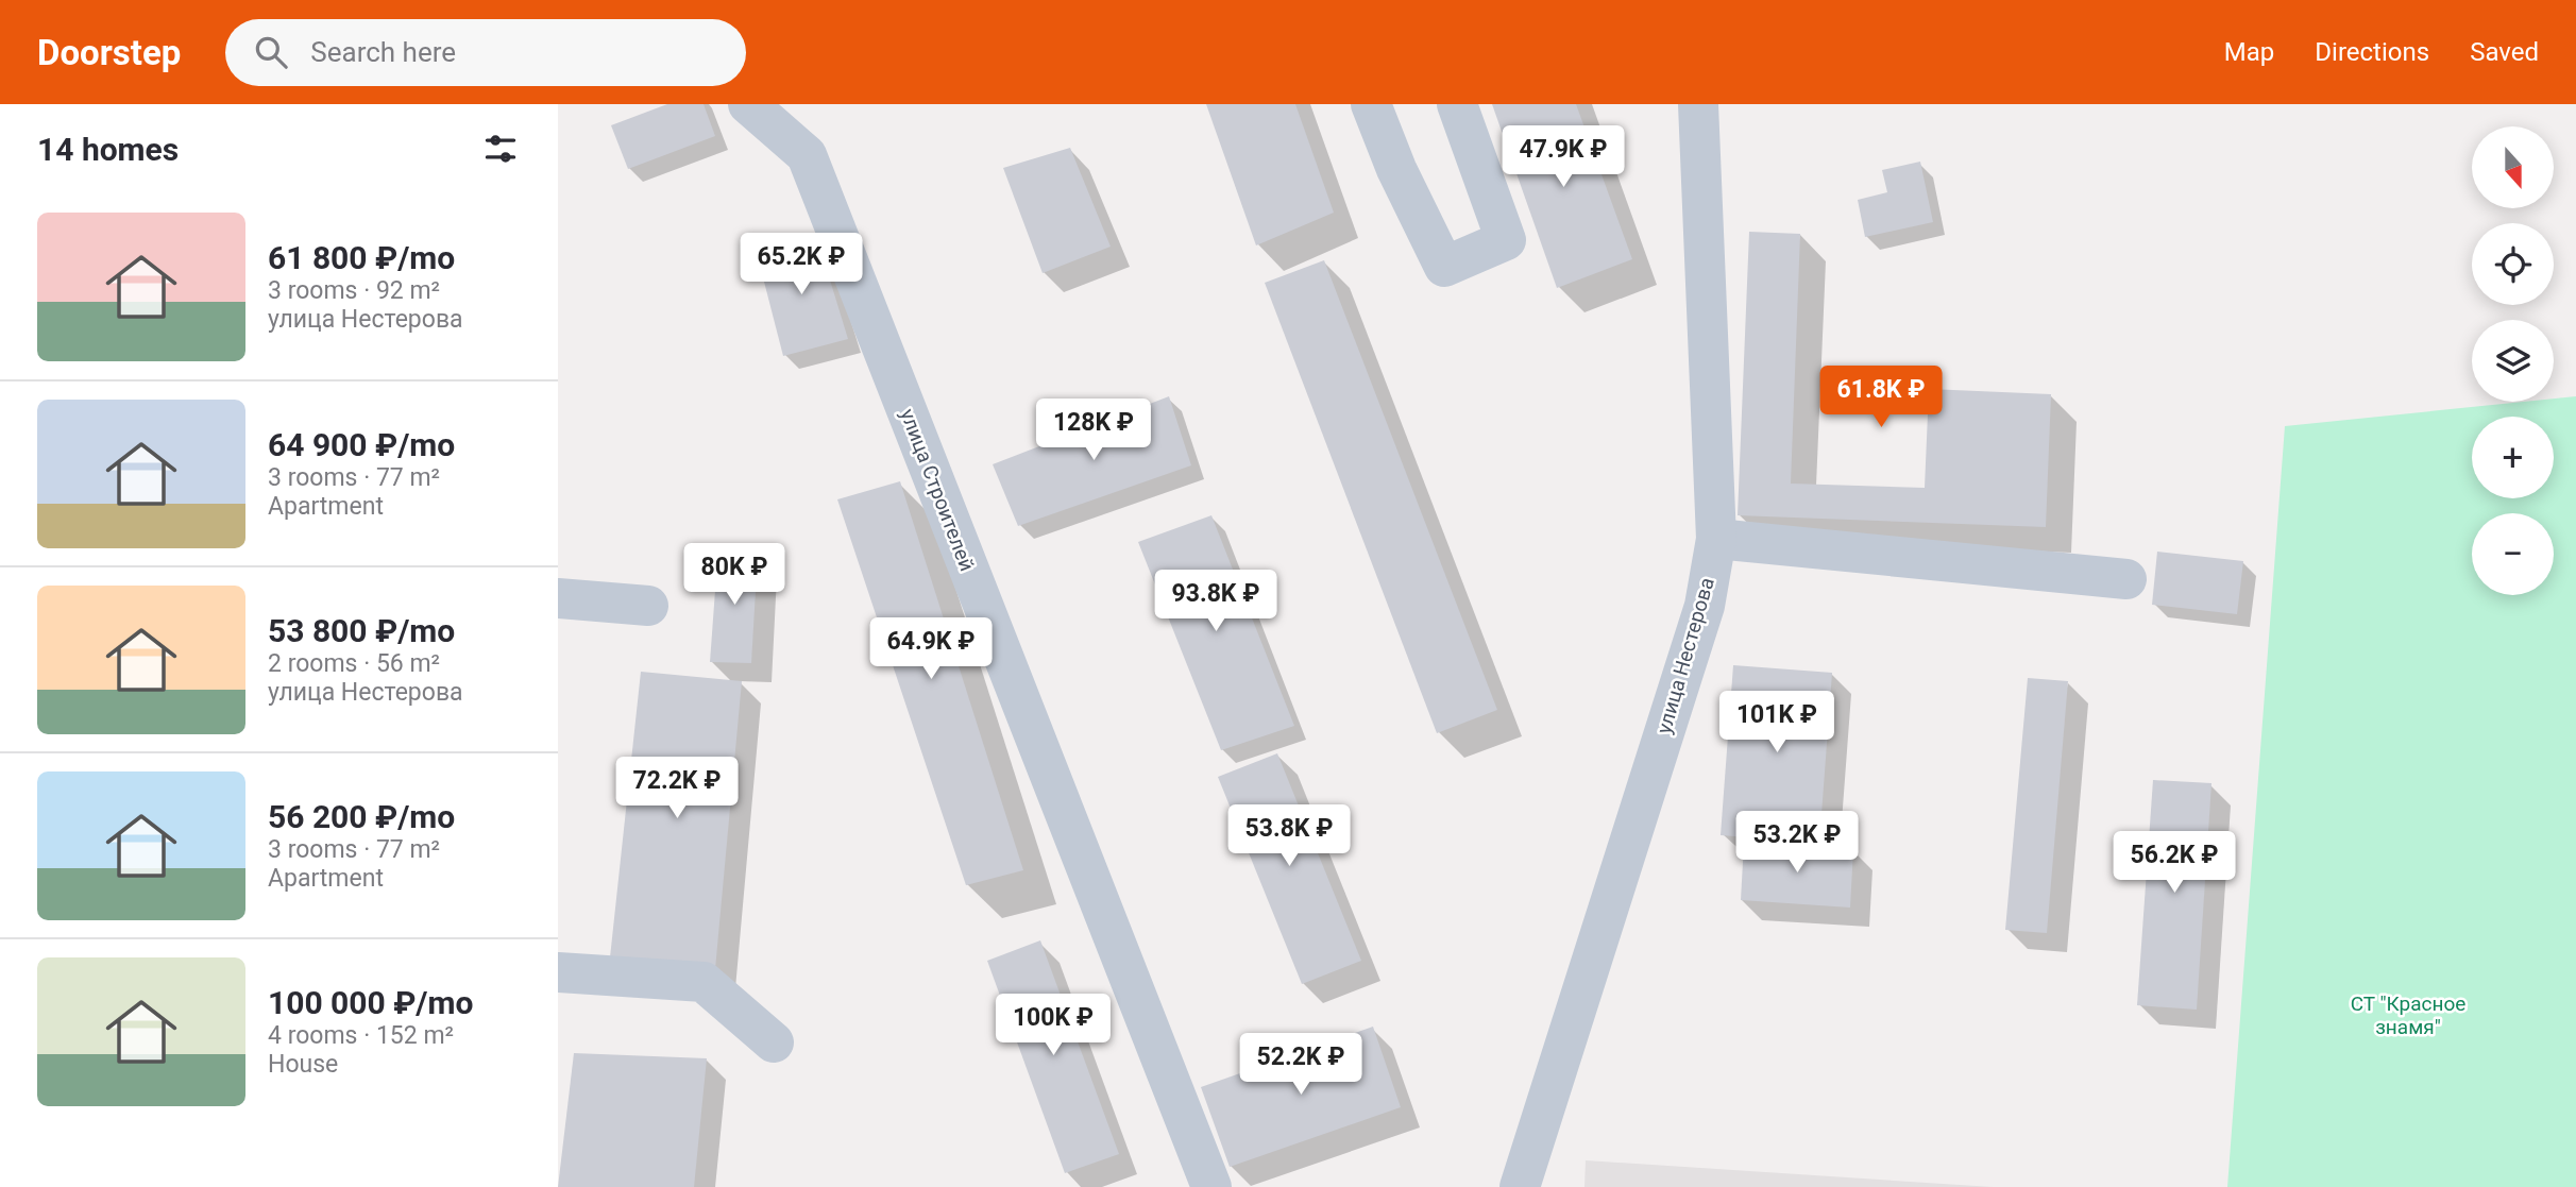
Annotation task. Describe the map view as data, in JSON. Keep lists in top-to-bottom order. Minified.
{"streets":{"street":["улица Строителей","улица Нестерова"]},"parks":["СТ \"Красное знамя\""],"north":"bottom","page":{"header":"Doorstep","search":"Search here","nav":["Map","Directions","Saved"],"heading":"14 homes","price":["47.9K ₽","65.2K ₽","61.8K ₽","128K ₽","80K ₽","93.8K ₽","64.9K ₽","101K ₽","72.2K ₽","53.8K ₽","53.2K ₽","56.2K ₽","100K ₽","52.2K ₽"],"map_buttons":["+","−"],"list":[{"name":"61 800 ₽/mo","note":"3 rooms · 92 m² · улица Нестерова"},{"name":"64 900 ₽/mo","note":"3 rooms · 77 m² · Apartment"},{"name":"53 800 ₽/mo","note":"2 rooms · 56 m² · улица Нестерова"},{"name":"56 200 ₽/mo","note":"3 rooms · 77 m² · Apartment"},{"name":"100 000 ₽/mo","note":"4 rooms · 152 m² · House"}]}}
